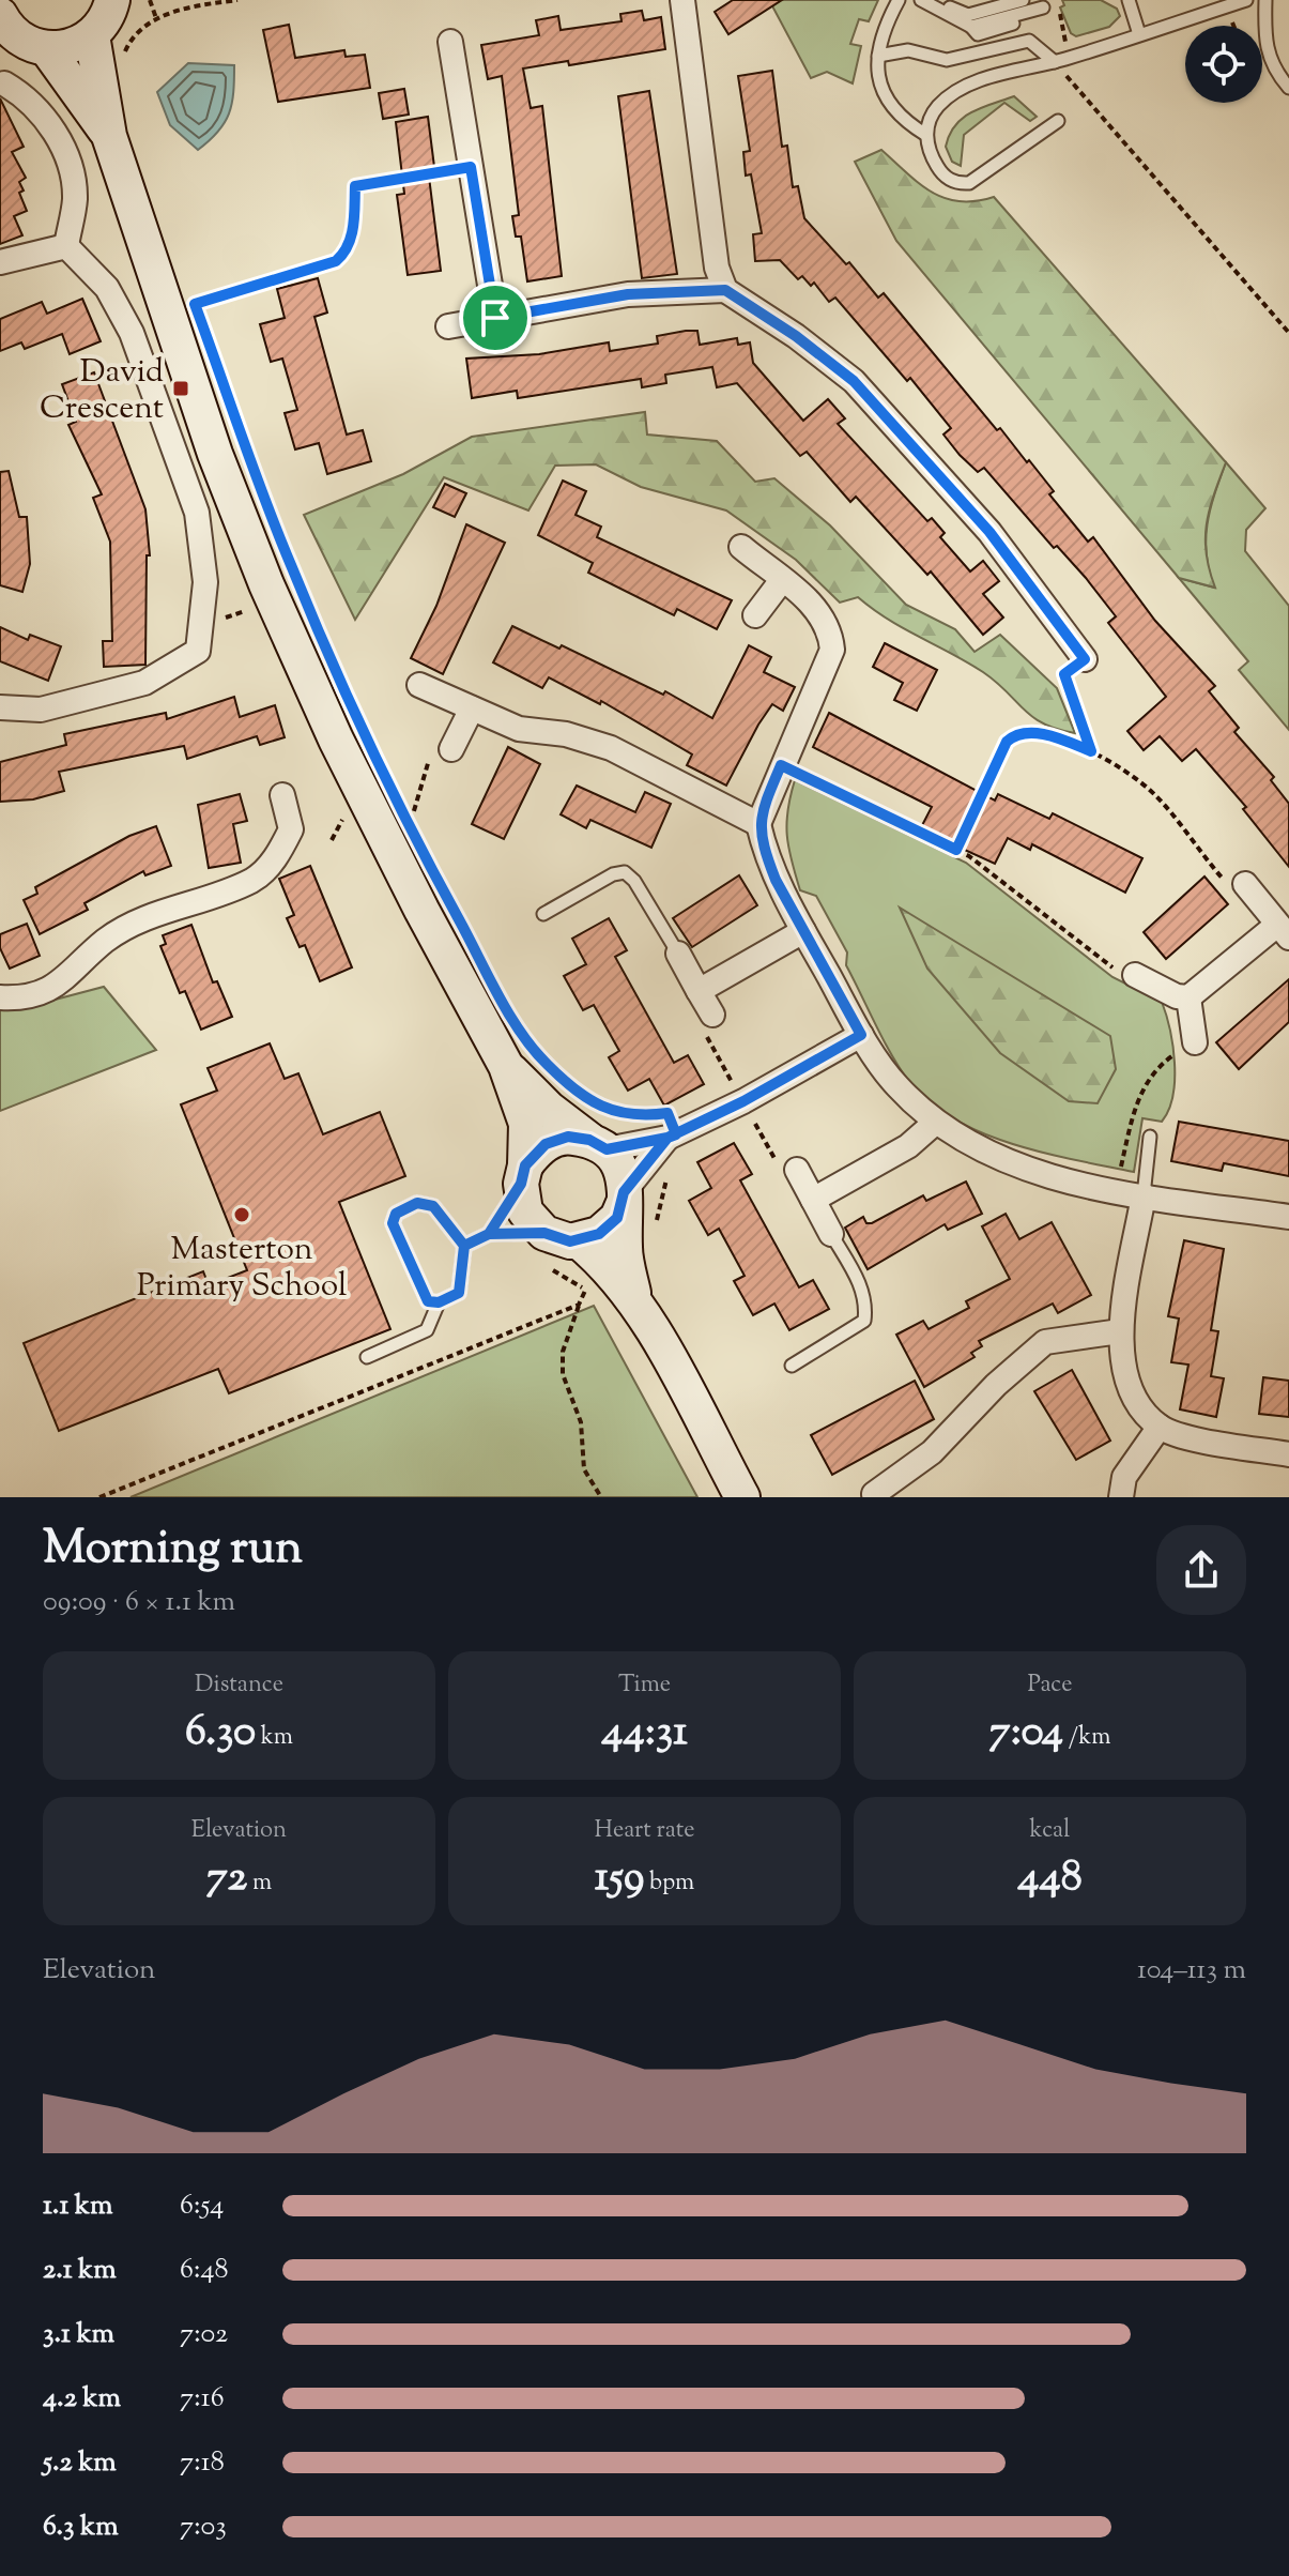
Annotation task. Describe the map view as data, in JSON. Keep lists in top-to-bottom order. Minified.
{"places":{"transit":["David Crescent"],"other":["Masterton Primary School"]},"page":{"heading":["Morning run","09:09 · 6 × 1.1 km"],"stats":[["Distance","6.30 km"],["Time","44:31"],["Pace","7:04 /km"],["Elevation","72 m"],["Heart rate","159 bpm"],["kcal","448"]],"chart":["Elevation","104–113 m"],"list":[{"name":"1.1 km","note":"6:54"},{"name":"2.1 km","note":"6:48"},{"name":"3.1 km","note":"7:02"},{"name":"4.2 km","note":"7:16"},{"name":"5.2 km","note":"7:18"},{"name":"6.3 km","note":"7:03"}]}}
